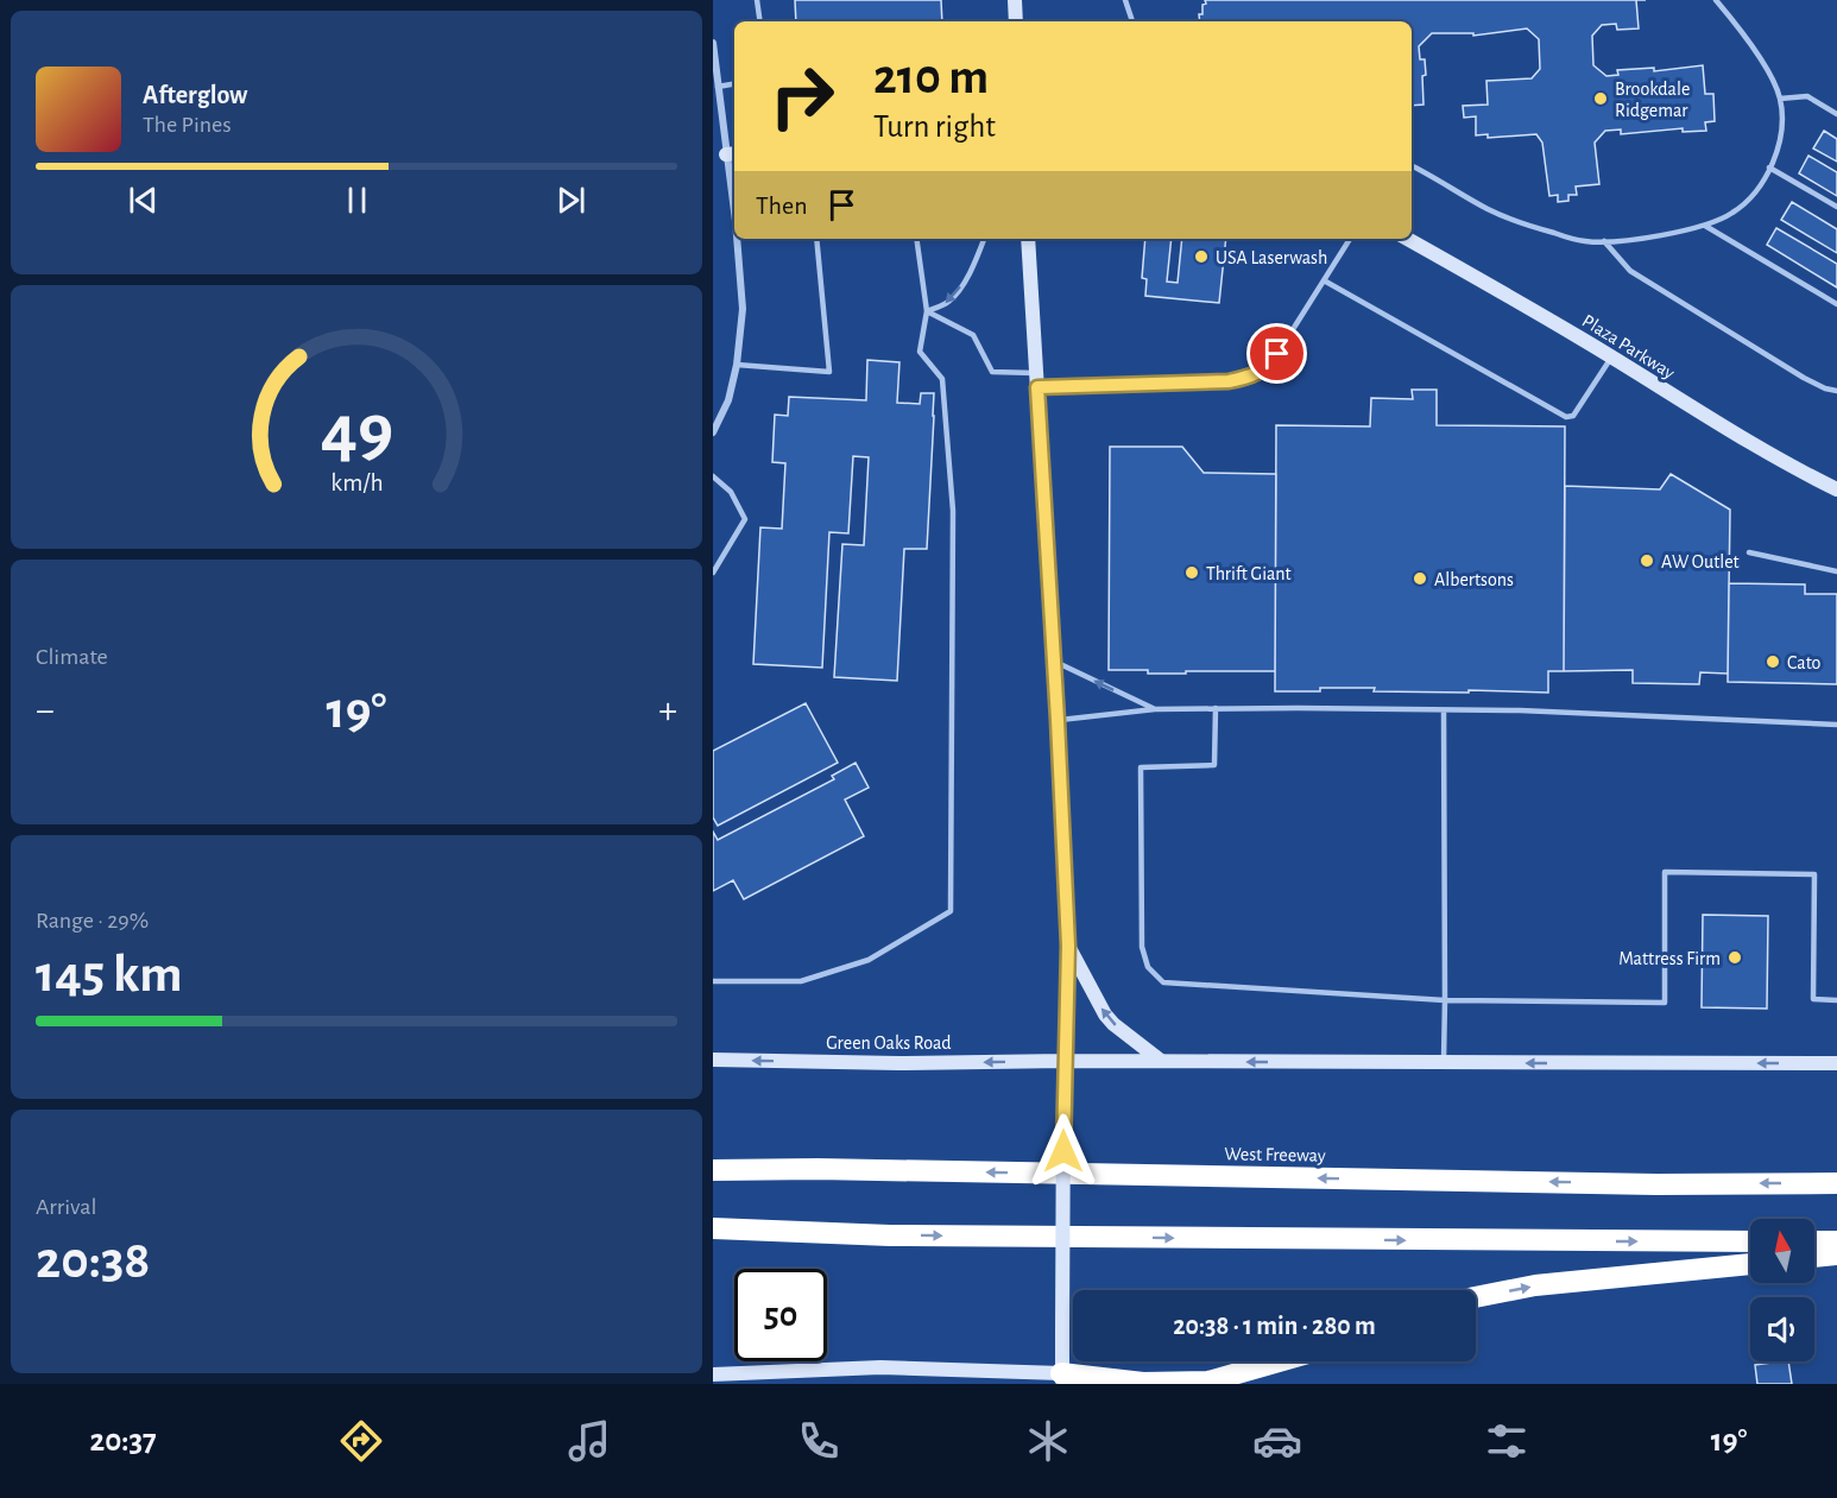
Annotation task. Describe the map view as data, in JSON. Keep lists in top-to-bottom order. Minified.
{"streets":{"highway":["West Freeway"],"main road":["Plaza Parkway","Green Oaks Road"]},"one_way":["Green Oaks Road"],"places":["Brookdale Ridgemar","USA Laserwash","AW Outlet","Thrift Giant","Albertsons","Cato","Mattress Firm"],"north":"top","page":{"turn":["210 m","Turn right"],"song":["Afterglow","The Pines"],"then":"Then","tile":["Climate",["Range · 29%","145 km"],["Arrival","20:38"]],"heat":["−","19°","+"],"limit":"50","trip":"20:38 · 1 min · 280 m","tabs":["20:37","19°"],"gauge":["49","km/h"]}}
